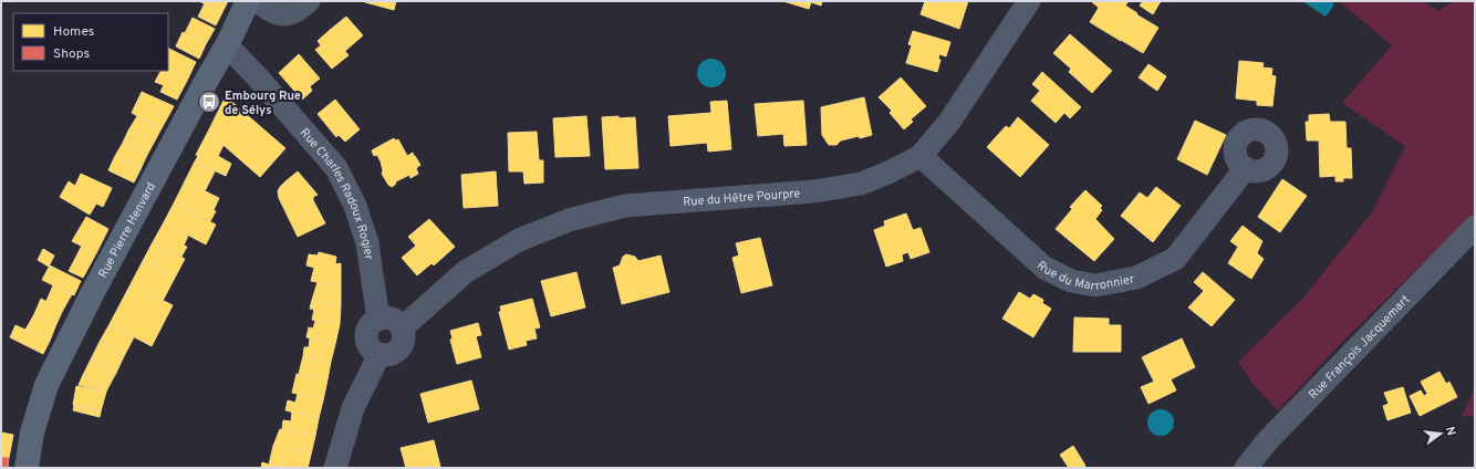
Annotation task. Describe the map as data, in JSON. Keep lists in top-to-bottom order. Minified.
{"streets":{"main road":["Rue Pierre Henvard"],"street":["Rue Charles Radoux Rogier","Rue du Hêtre Pourpre","Rue du Marronnier","Rue François Jacquemart"]},"crossings":[["Rue Charles Radoux Rogier","Rue du Hêtre Pourpre"],["Rue Charles Radoux Rogier","Rue Pierre Henvard"],["Rue du Hêtre Pourpre","Rue du Marronnier"]],"places":{"bus stop":["Embourg Rue de Sélys"]},"legend":["Homes","Shops"],"north":"right"}
